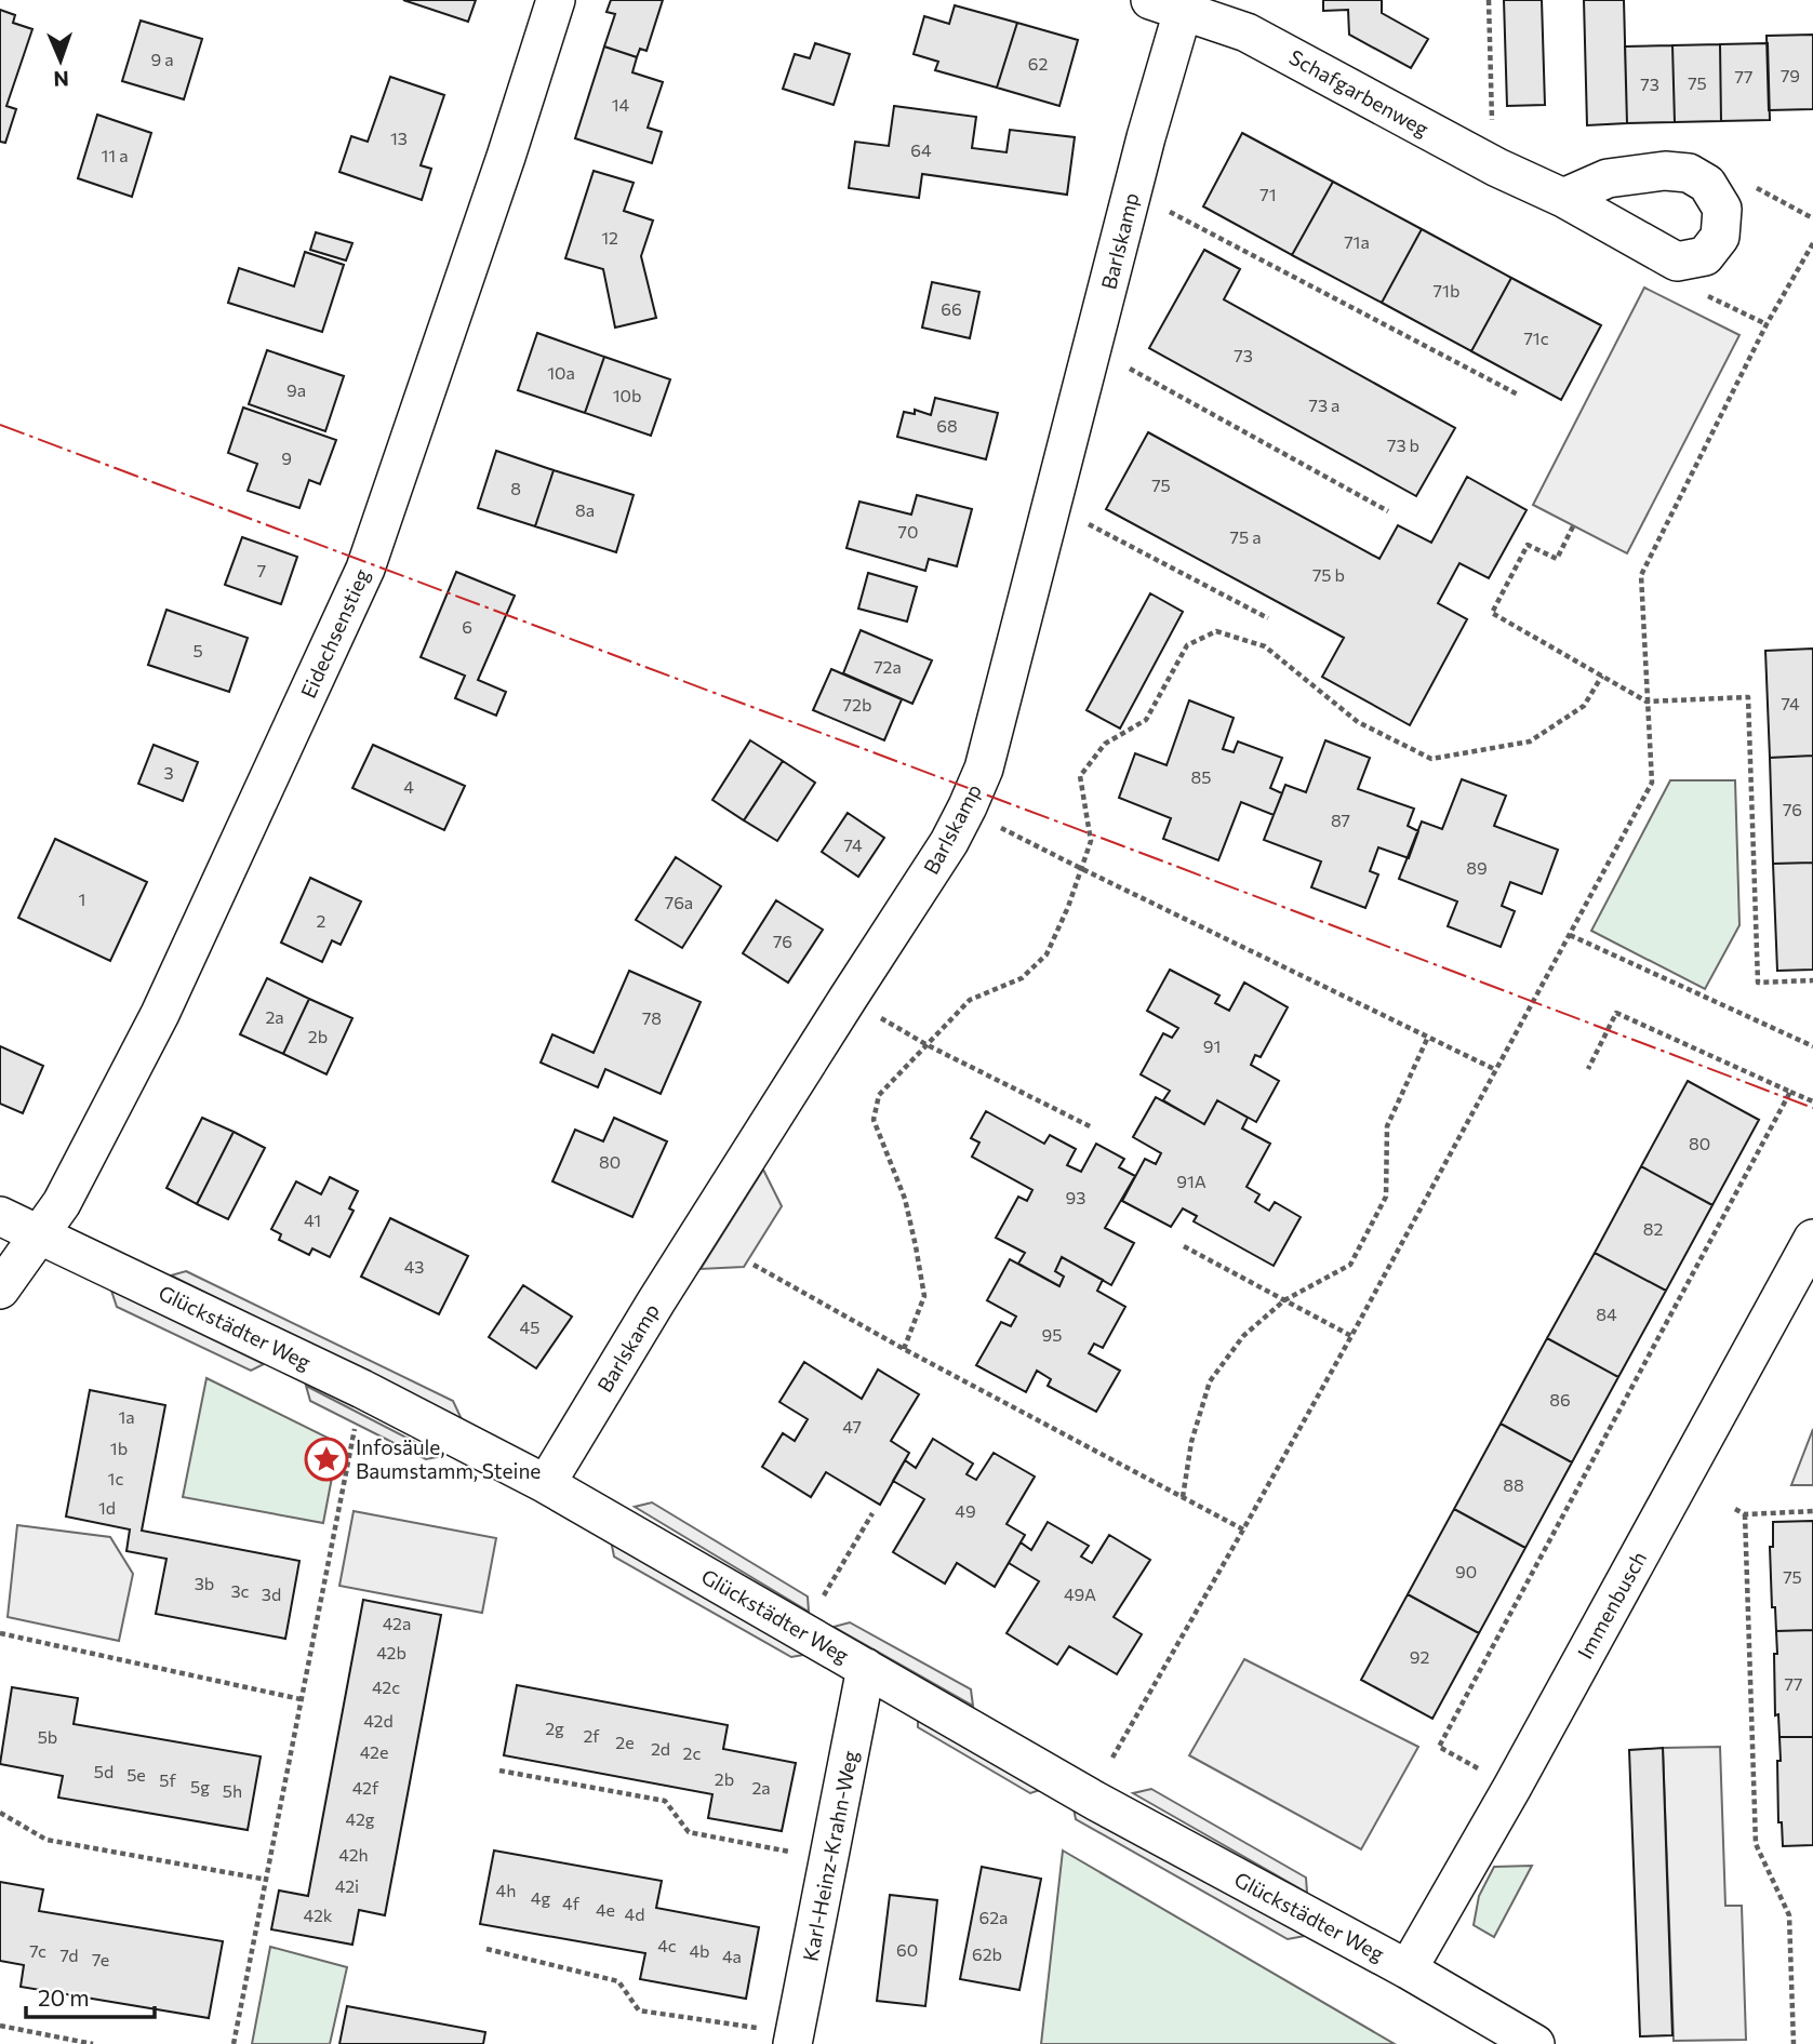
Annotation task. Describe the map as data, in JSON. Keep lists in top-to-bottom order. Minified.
{"streets":{"street":["Schafgarbenweg","Barlskamp","Eidechsenstieg","Glückstädter Weg","Immenbusch","Karl-Heinz-Krahn-Weg"]},"crossings":[["Schafgarbenweg","Barlskamp"],["Barlskamp","Glückstädter Weg"],["Eidechsenstieg","Glückstädter Weg"],["Glückstädter Weg","Immenbusch"],["Glückstädter Weg","Karl-Heinz-Krahn-Weg"]],"places":{"place":["Infosäule, Baumstamm, Steine"]},"house_numbers":["9 a","62","79","77","75","73","14","13","64","11 a","71","12","71a","71b","66","71c","73","10a","9a","10b","73 a","68","73 b","9","75","8","8a","70","75 a","7","75 b","6","5","72a","74","72b","3","85","4","76","87","74","89","1","76a","2","76","2a","78","2b","91","80","80","91A","93","41","82","43","84","45","95","86","1a","47","1b","1c","88","1d","49","90","75","3b","3c","3d","49A","42a","42b","92","77","42c","42d","2g","2f","5b","2e","2d","42e","2c","5d","5e","2b","5f","5g","42f","2a","5h","42g","42h","42i","4h","4g","4f","4e","4d","42k","62a","4c","60","7c","4b","62b","7d","4a","7e"],"scale_bar":"20 m","north":"bottom"}
